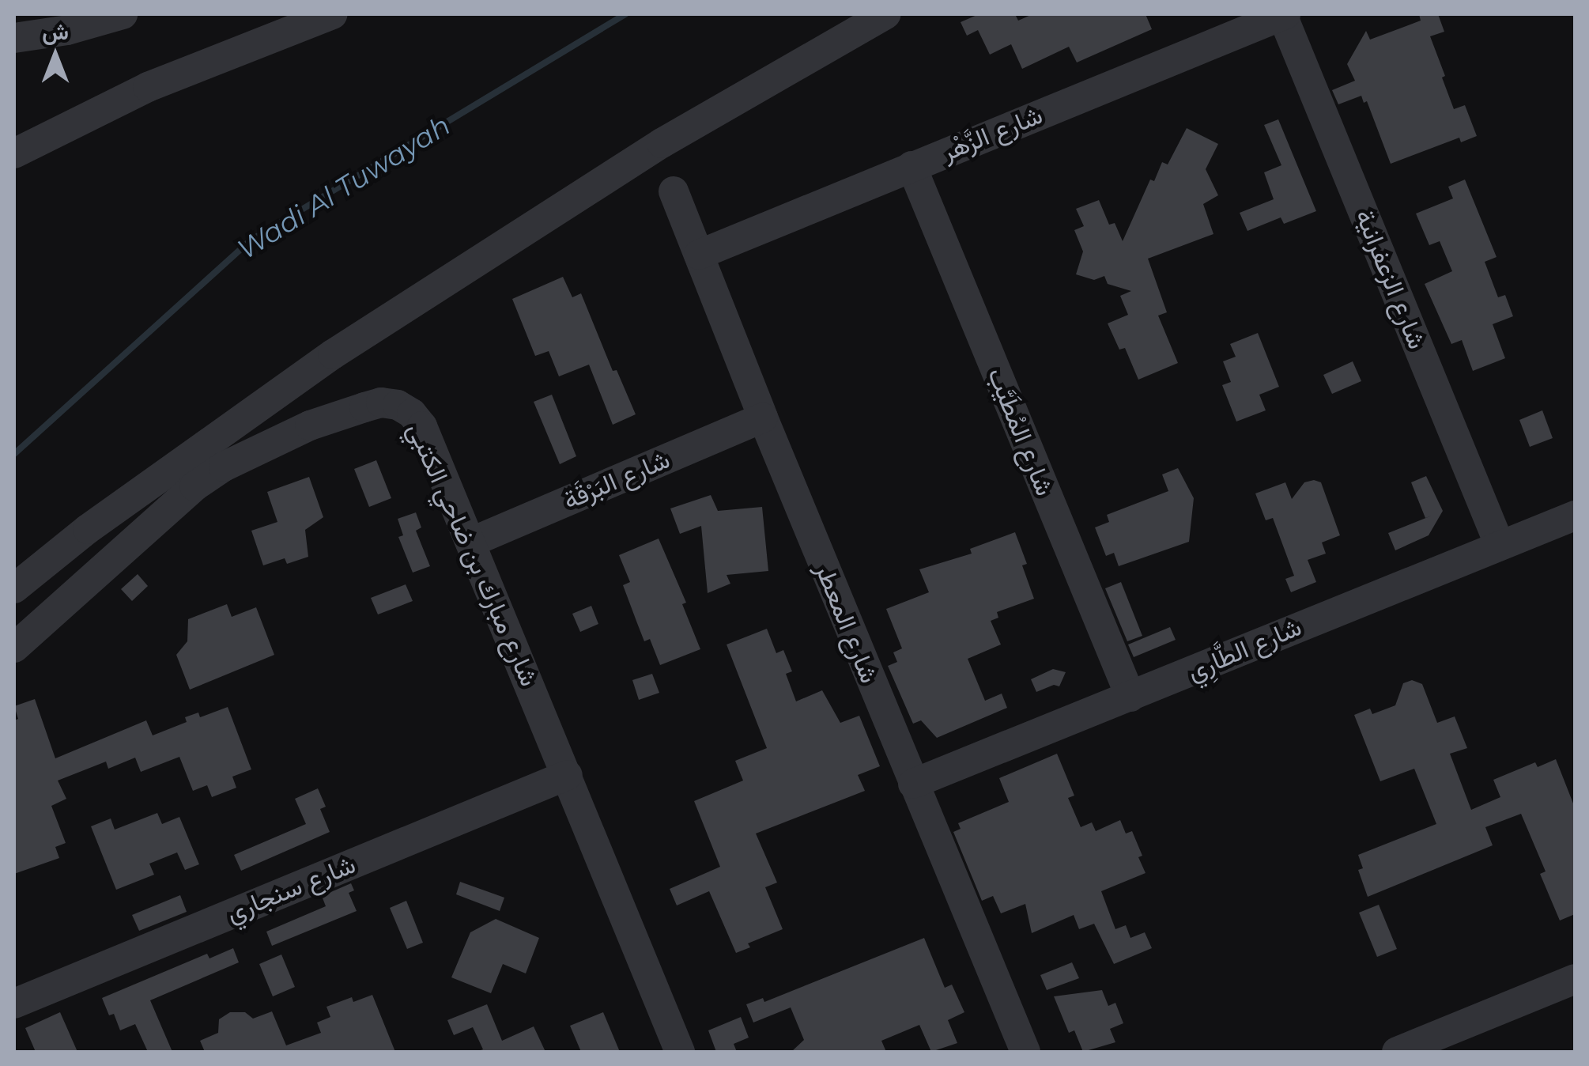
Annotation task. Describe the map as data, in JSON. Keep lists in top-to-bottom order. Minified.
{"streets":{"street":["شارع الزَّهْر","شارع الزعفرانية","شارع المُطَيَّب","شارع البَرْقَة","شارع مبارك بن ضاحي الكتبي","شارع المعطر","شارع الطَّارِي","شارع سنجاري"]},"crossings":[["شارع الزَّهْر","شارع الزعفرانية"],["شارع الزَّهْر","شارع المُطَيَّب"],["شارع الزَّهْر","شارع المعطر"],["شارع الزعفرانية","شارع الطَّارِي"],["شارع المُطَيَّب","شارع الطَّارِي"],["شارع البَرْقَة","شارع مبارك بن ضاحي الكتبي"],["شارع البَرْقَة","شارع المعطر"],["شارع مبارك بن ضاحي الكتبي","شارع سنجاري"],["شارع المعطر","شارع الطَّارِي"]],"water":["Wadi Al Tuwayah"],"north":"top"}
